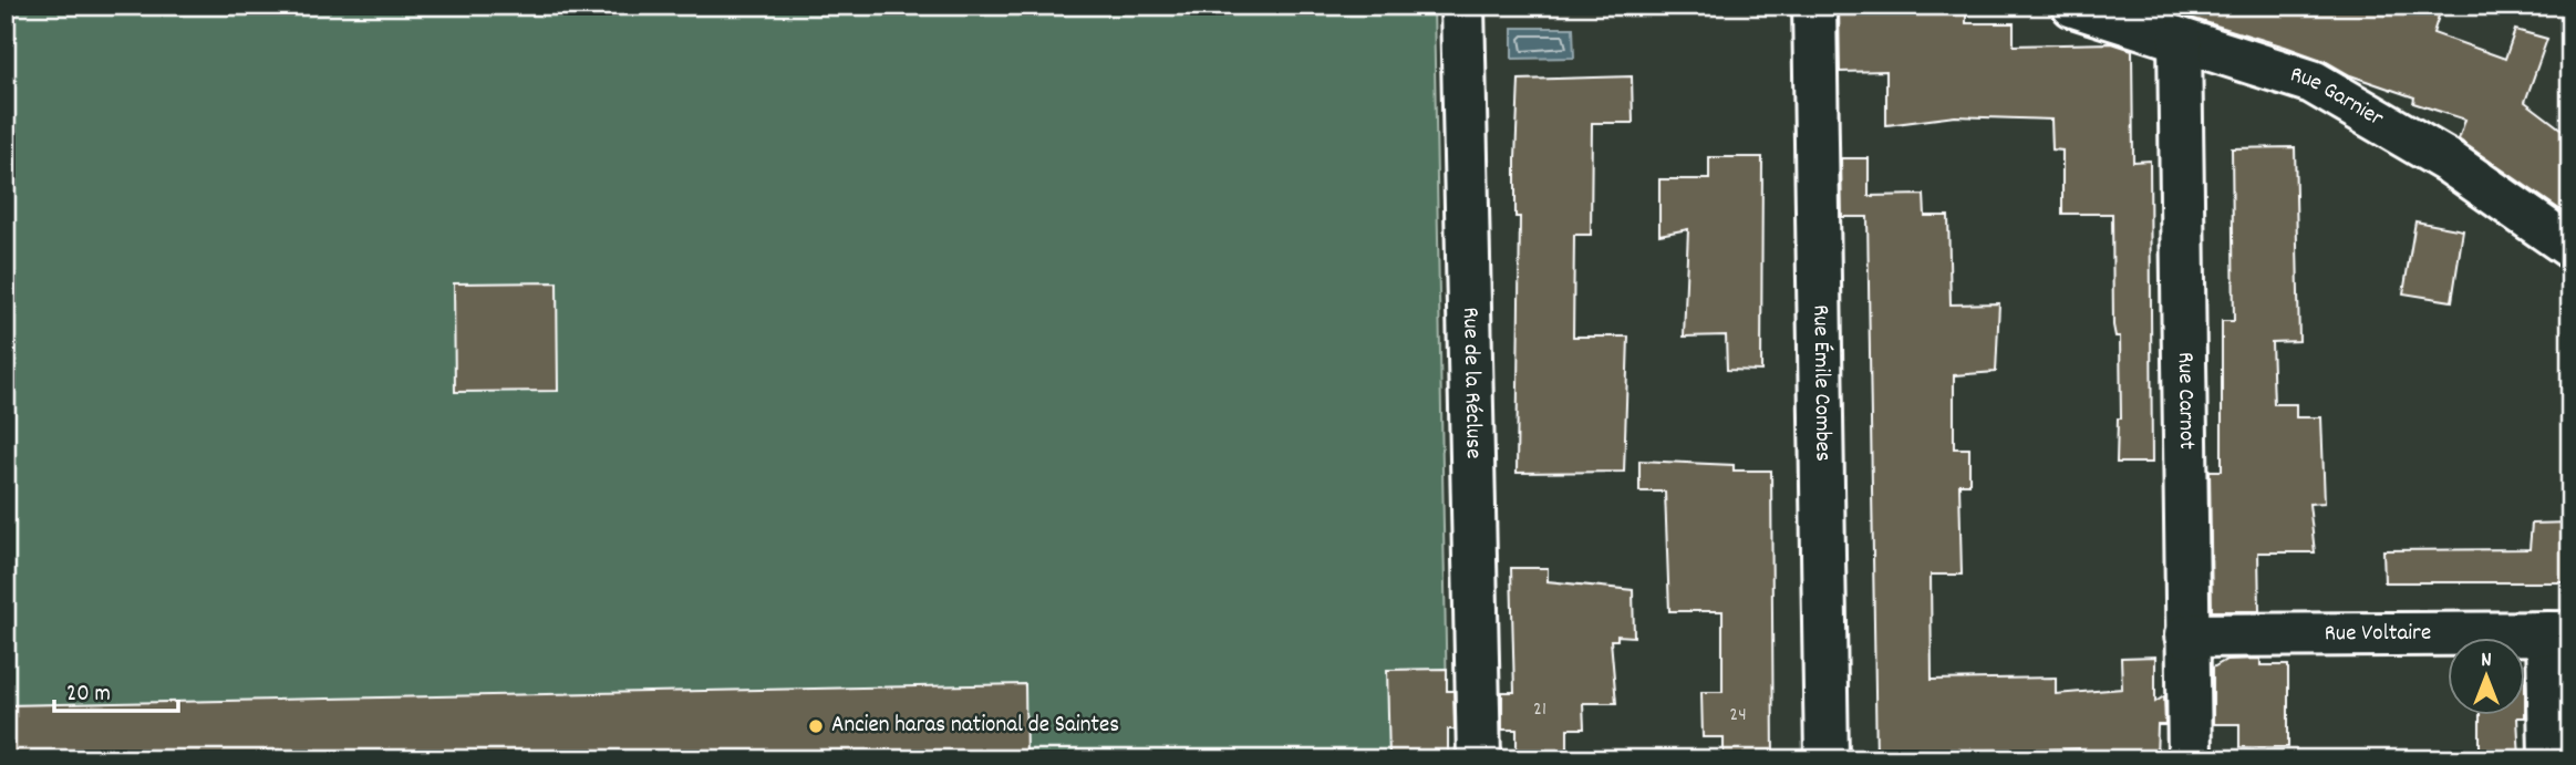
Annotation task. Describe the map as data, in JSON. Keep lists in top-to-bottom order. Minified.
{"streets":{"street":["Rue Garnier","Rue de la Récluse","Rue Émile Combes","Rue Carnot","Rue Voltaire"]},"crossings":[["Rue Garnier","Rue Carnot"],["Rue Carnot","Rue Voltaire"]],"places":["Ancien haras national de Saintes"],"house_numbers":["21","24"],"scale_bar":"20 m","north":"top"}
